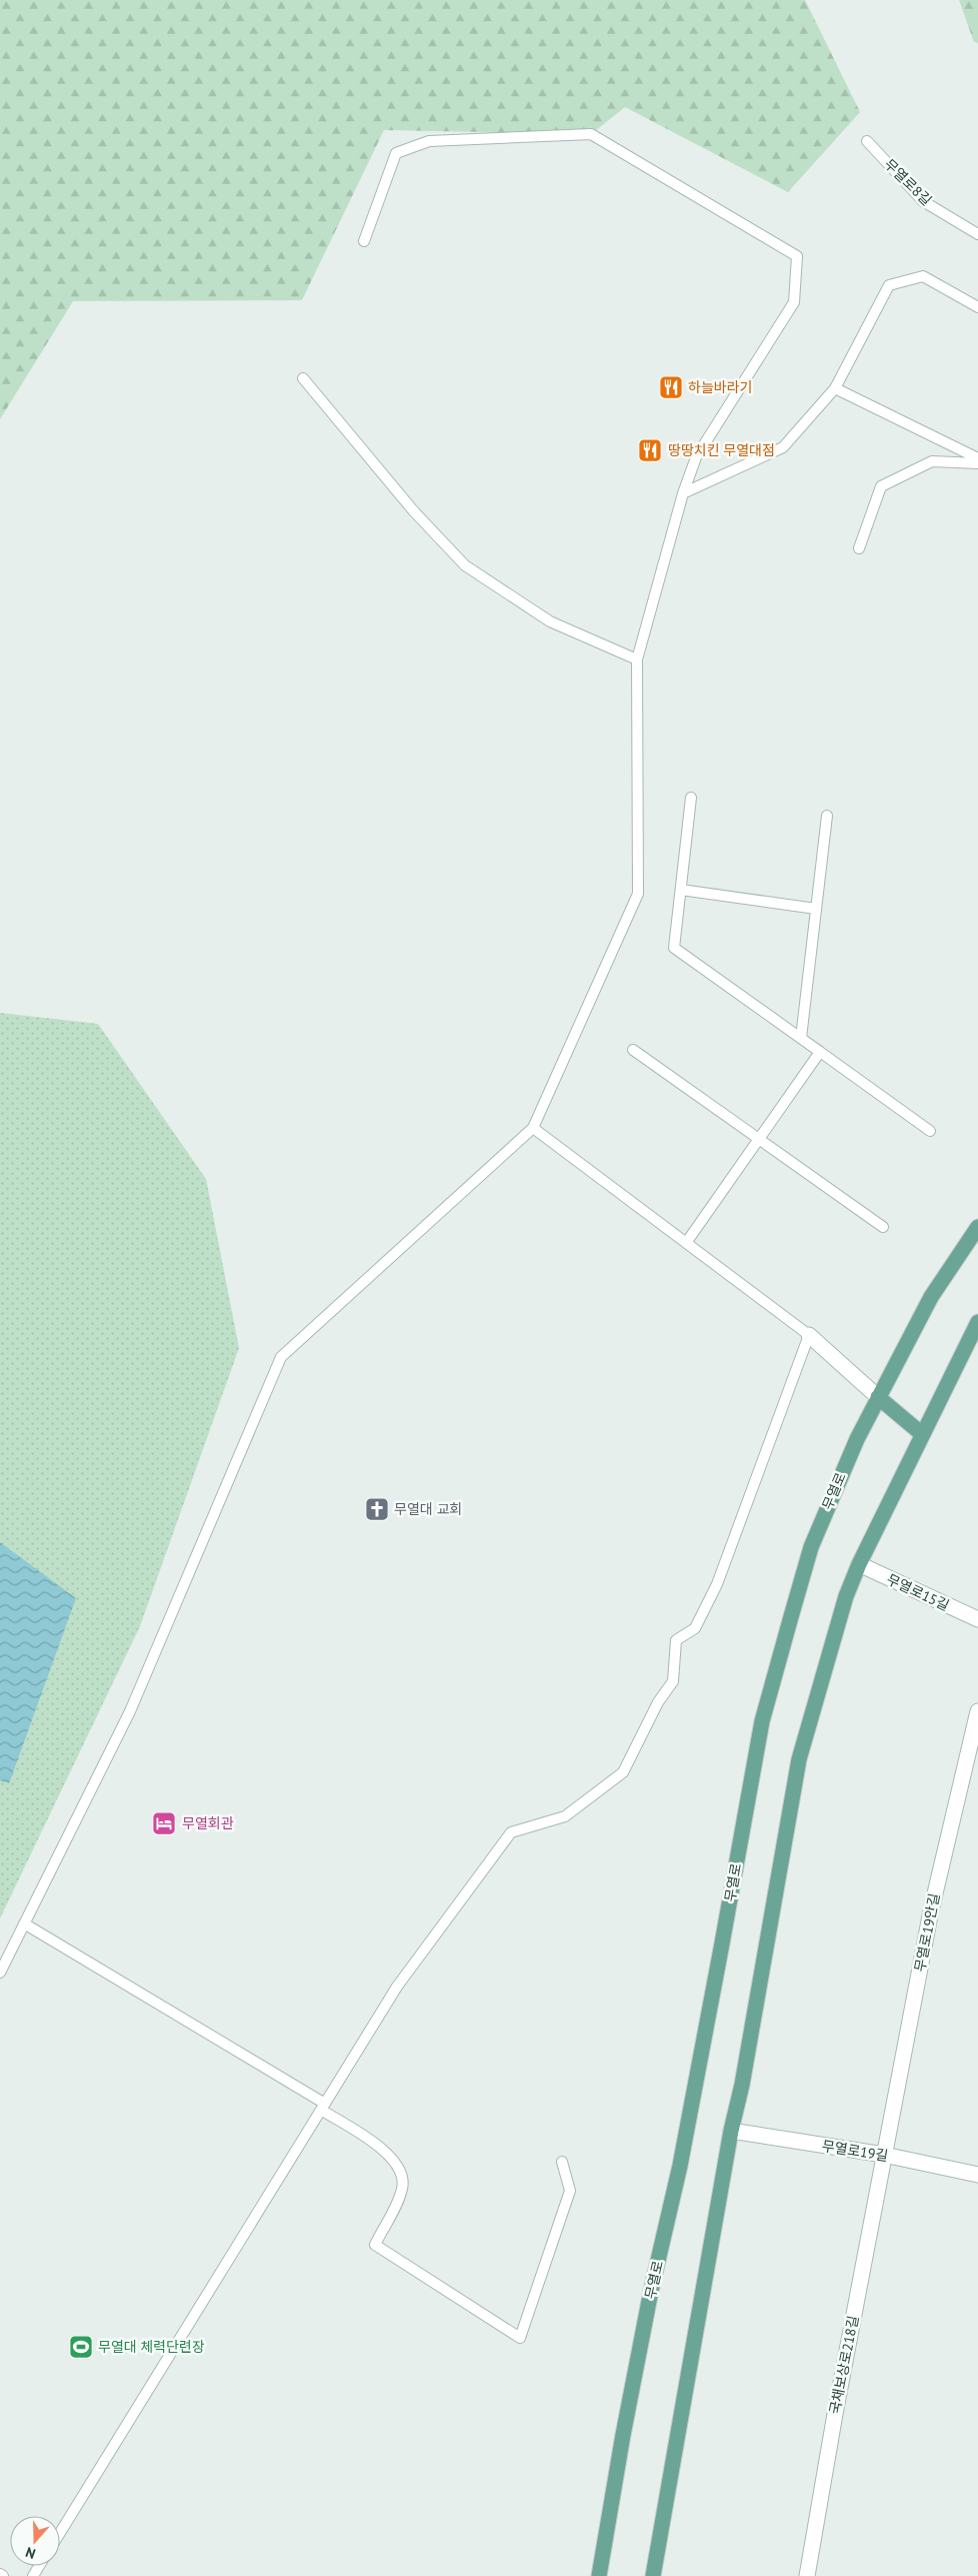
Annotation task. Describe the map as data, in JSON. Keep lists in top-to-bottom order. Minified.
{"streets":{"main road":["무열로"],"street":["무열로15길","무열로19안길","무열로19길","국채보상로218길"],"lane":["무열로8길"]},"crossings":[["무열로19안길","무열로19길"],["무열로19안길","국채보상로218길"],["무열로19길","국채보상로218길"]],"places":{"restaurant":["하늘바라기","땅땅치킨 무열대점"],"church":["무열대 교회"],"hotel":["무열회관"],"sports":["무열대 체력단련장"]},"north":"bottom"}
